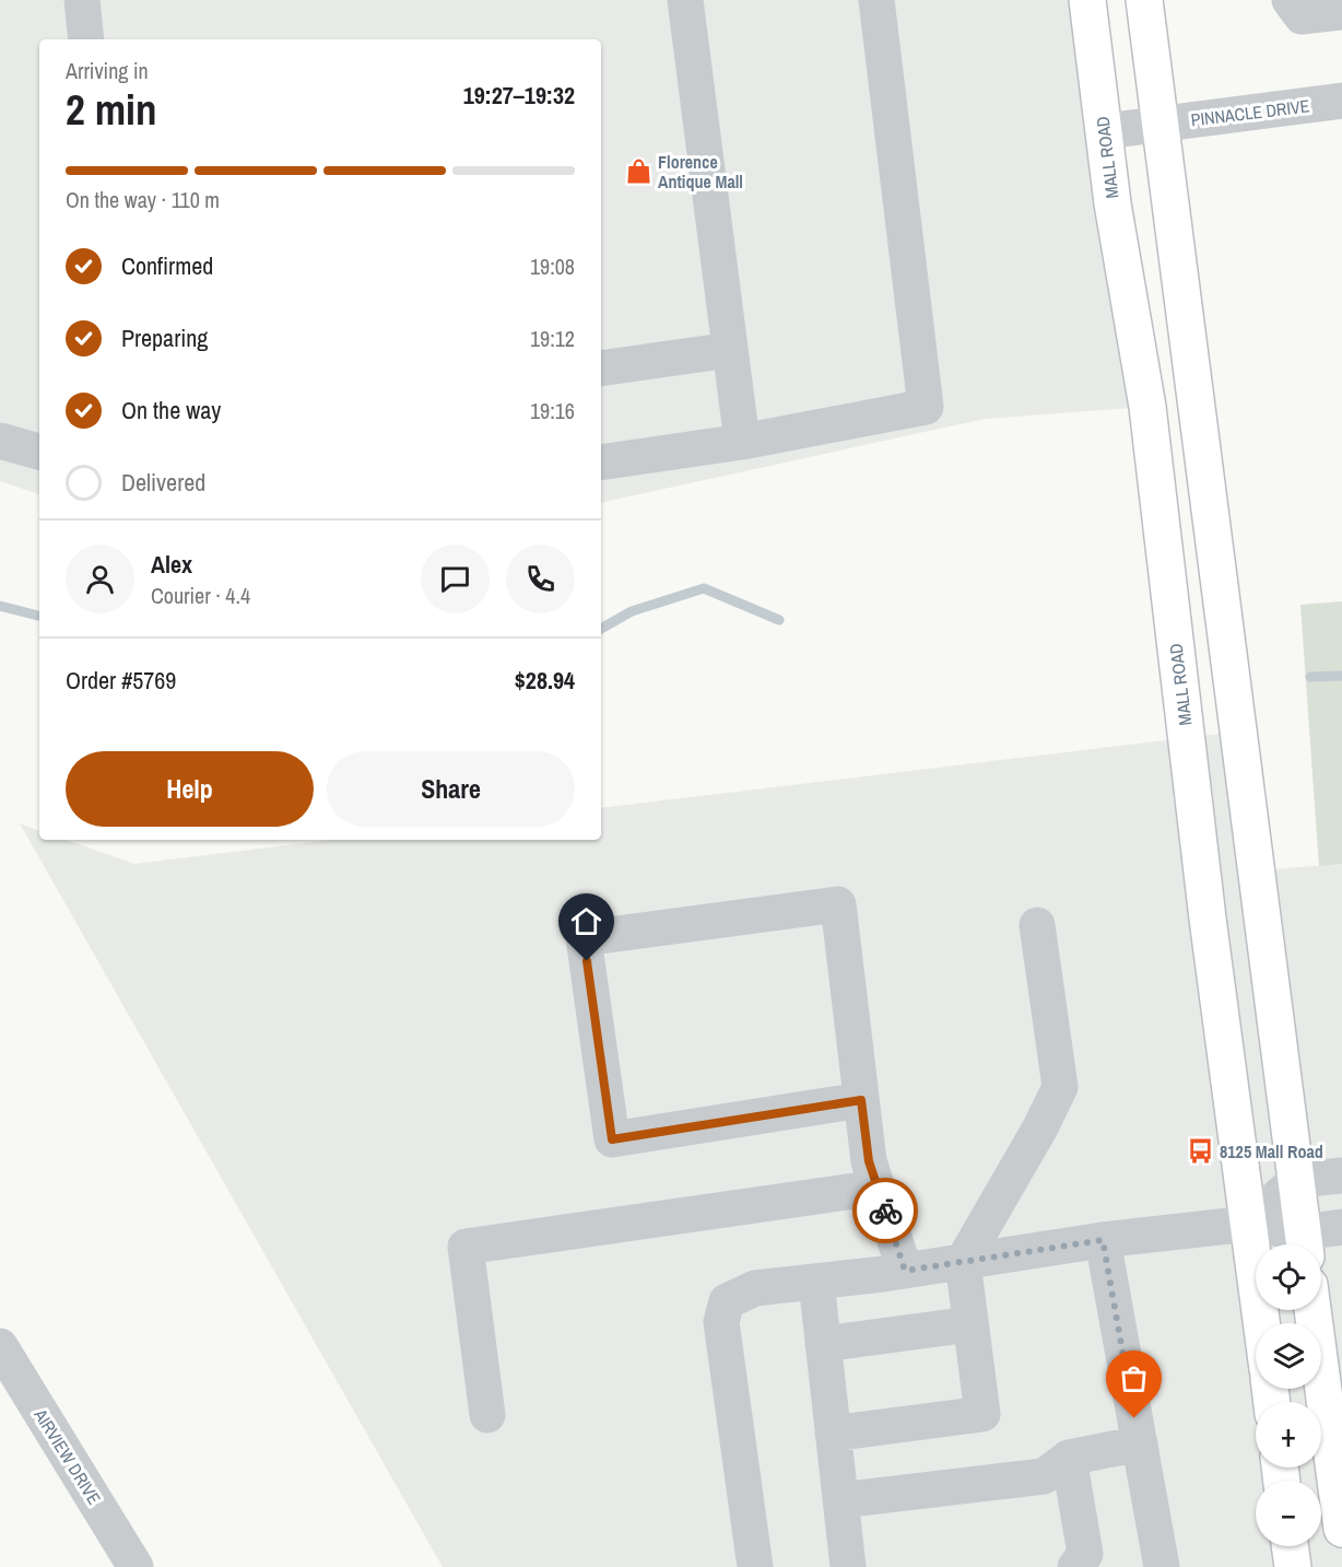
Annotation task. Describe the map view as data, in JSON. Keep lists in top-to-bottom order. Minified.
{"streets":{"main road":["MALL ROAD"],"street":["PINNACLE DRIVE","AIRVIEW DRIVE"]},"crossings":[["PINNACLE DRIVE","MALL ROAD"]],"places":{"shop":["Florence Antique Mall"],"bus stop":["8125 Mall Road"]},"page":{"heading":["2 min","Arriving in","19:27–19:32"],"panel":["Alex","Courier · 4.4","Order #5769","$28.94"],"bar":"On the way · 110 m","list":[["Confirmed","19:08"],["Preparing","19:12"],["On the way","19:16"],"Delivered"],"buttons":["Help","Share"],"map_buttons":["+","−"]}}
